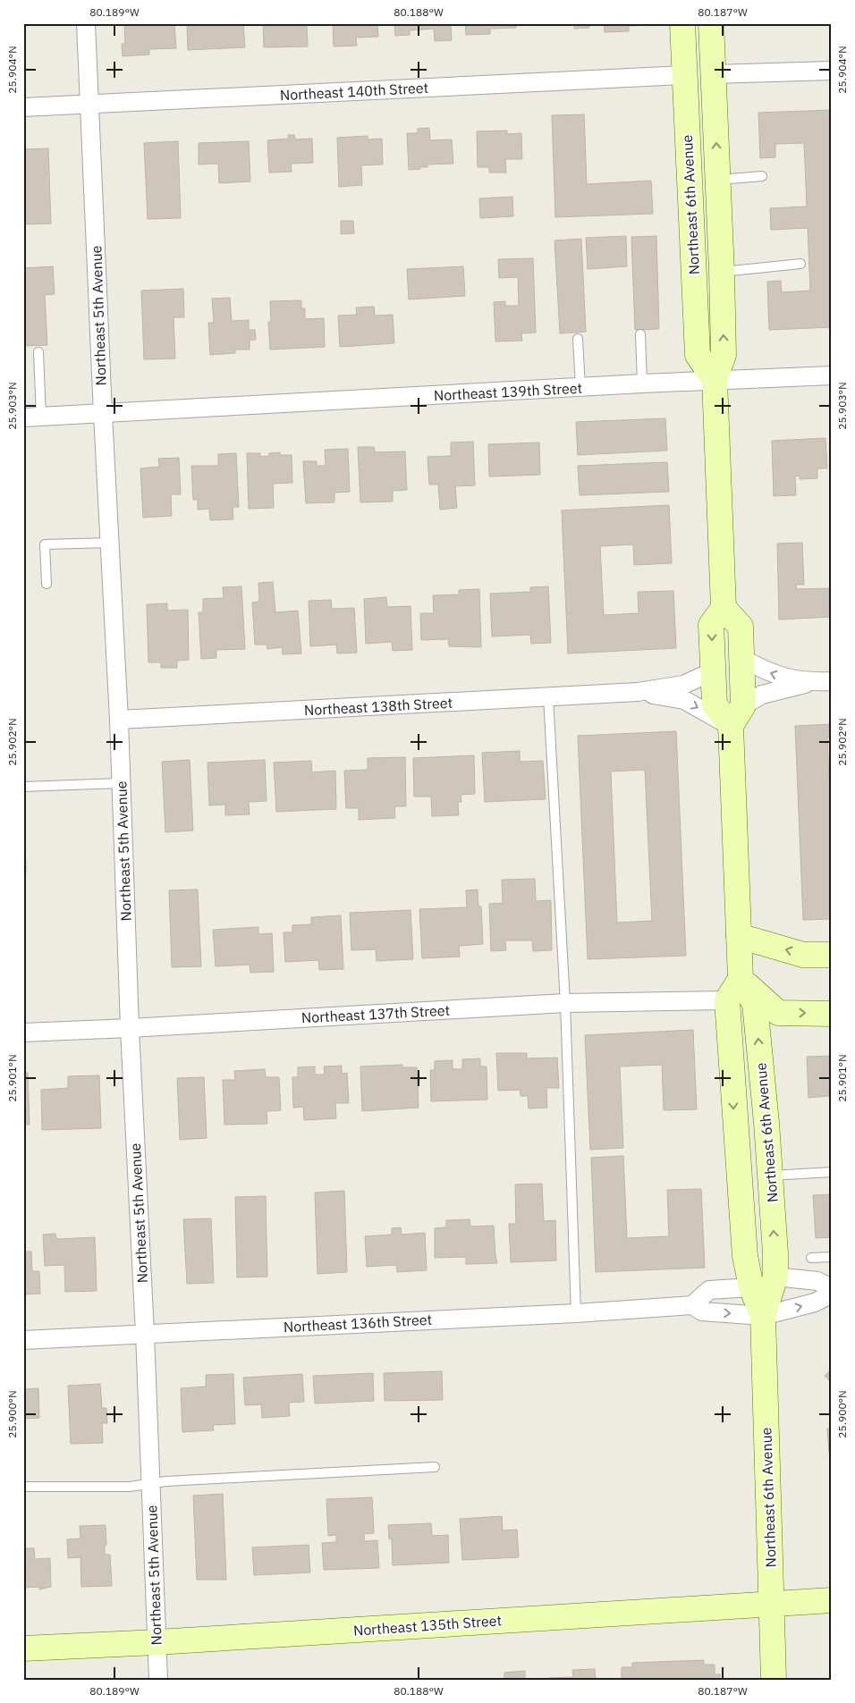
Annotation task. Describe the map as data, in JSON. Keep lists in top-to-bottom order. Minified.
{"streets":{"main road":["Northeast 6th Avenue","Northeast 135th Street"],"street":["Northeast 140th Street","Northeast 5th Avenue","Northeast 139th Street","Northeast 138th Street","Northeast 137th Street","Northeast 136th Street"]},"crossings":[["Northeast 140th Street","Northeast 6th Avenue"],["Northeast 140th Street","Northeast 5th Avenue"],["Northeast 6th Avenue","Northeast 139th Street"],["Northeast 6th Avenue","Northeast 138th Street"],["Northeast 6th Avenue","Northeast 137th Street"],["Northeast 6th Avenue","Northeast 136th Street"],["Northeast 6th Avenue","Northeast 135th Street"],["Northeast 5th Avenue","Northeast 139th Street"],["Northeast 5th Avenue","Northeast 138th Street"],["Northeast 5th Avenue","Northeast 137th Street"],["Northeast 5th Avenue","Northeast 136th Street"],["Northeast 5th Avenue","Northeast 135th Street"]],"coordinates":["80.189°W","80.188°W","80.187°W","25.904°N","25.903°N","25.902°N","25.901°N","25.900°N"]}
